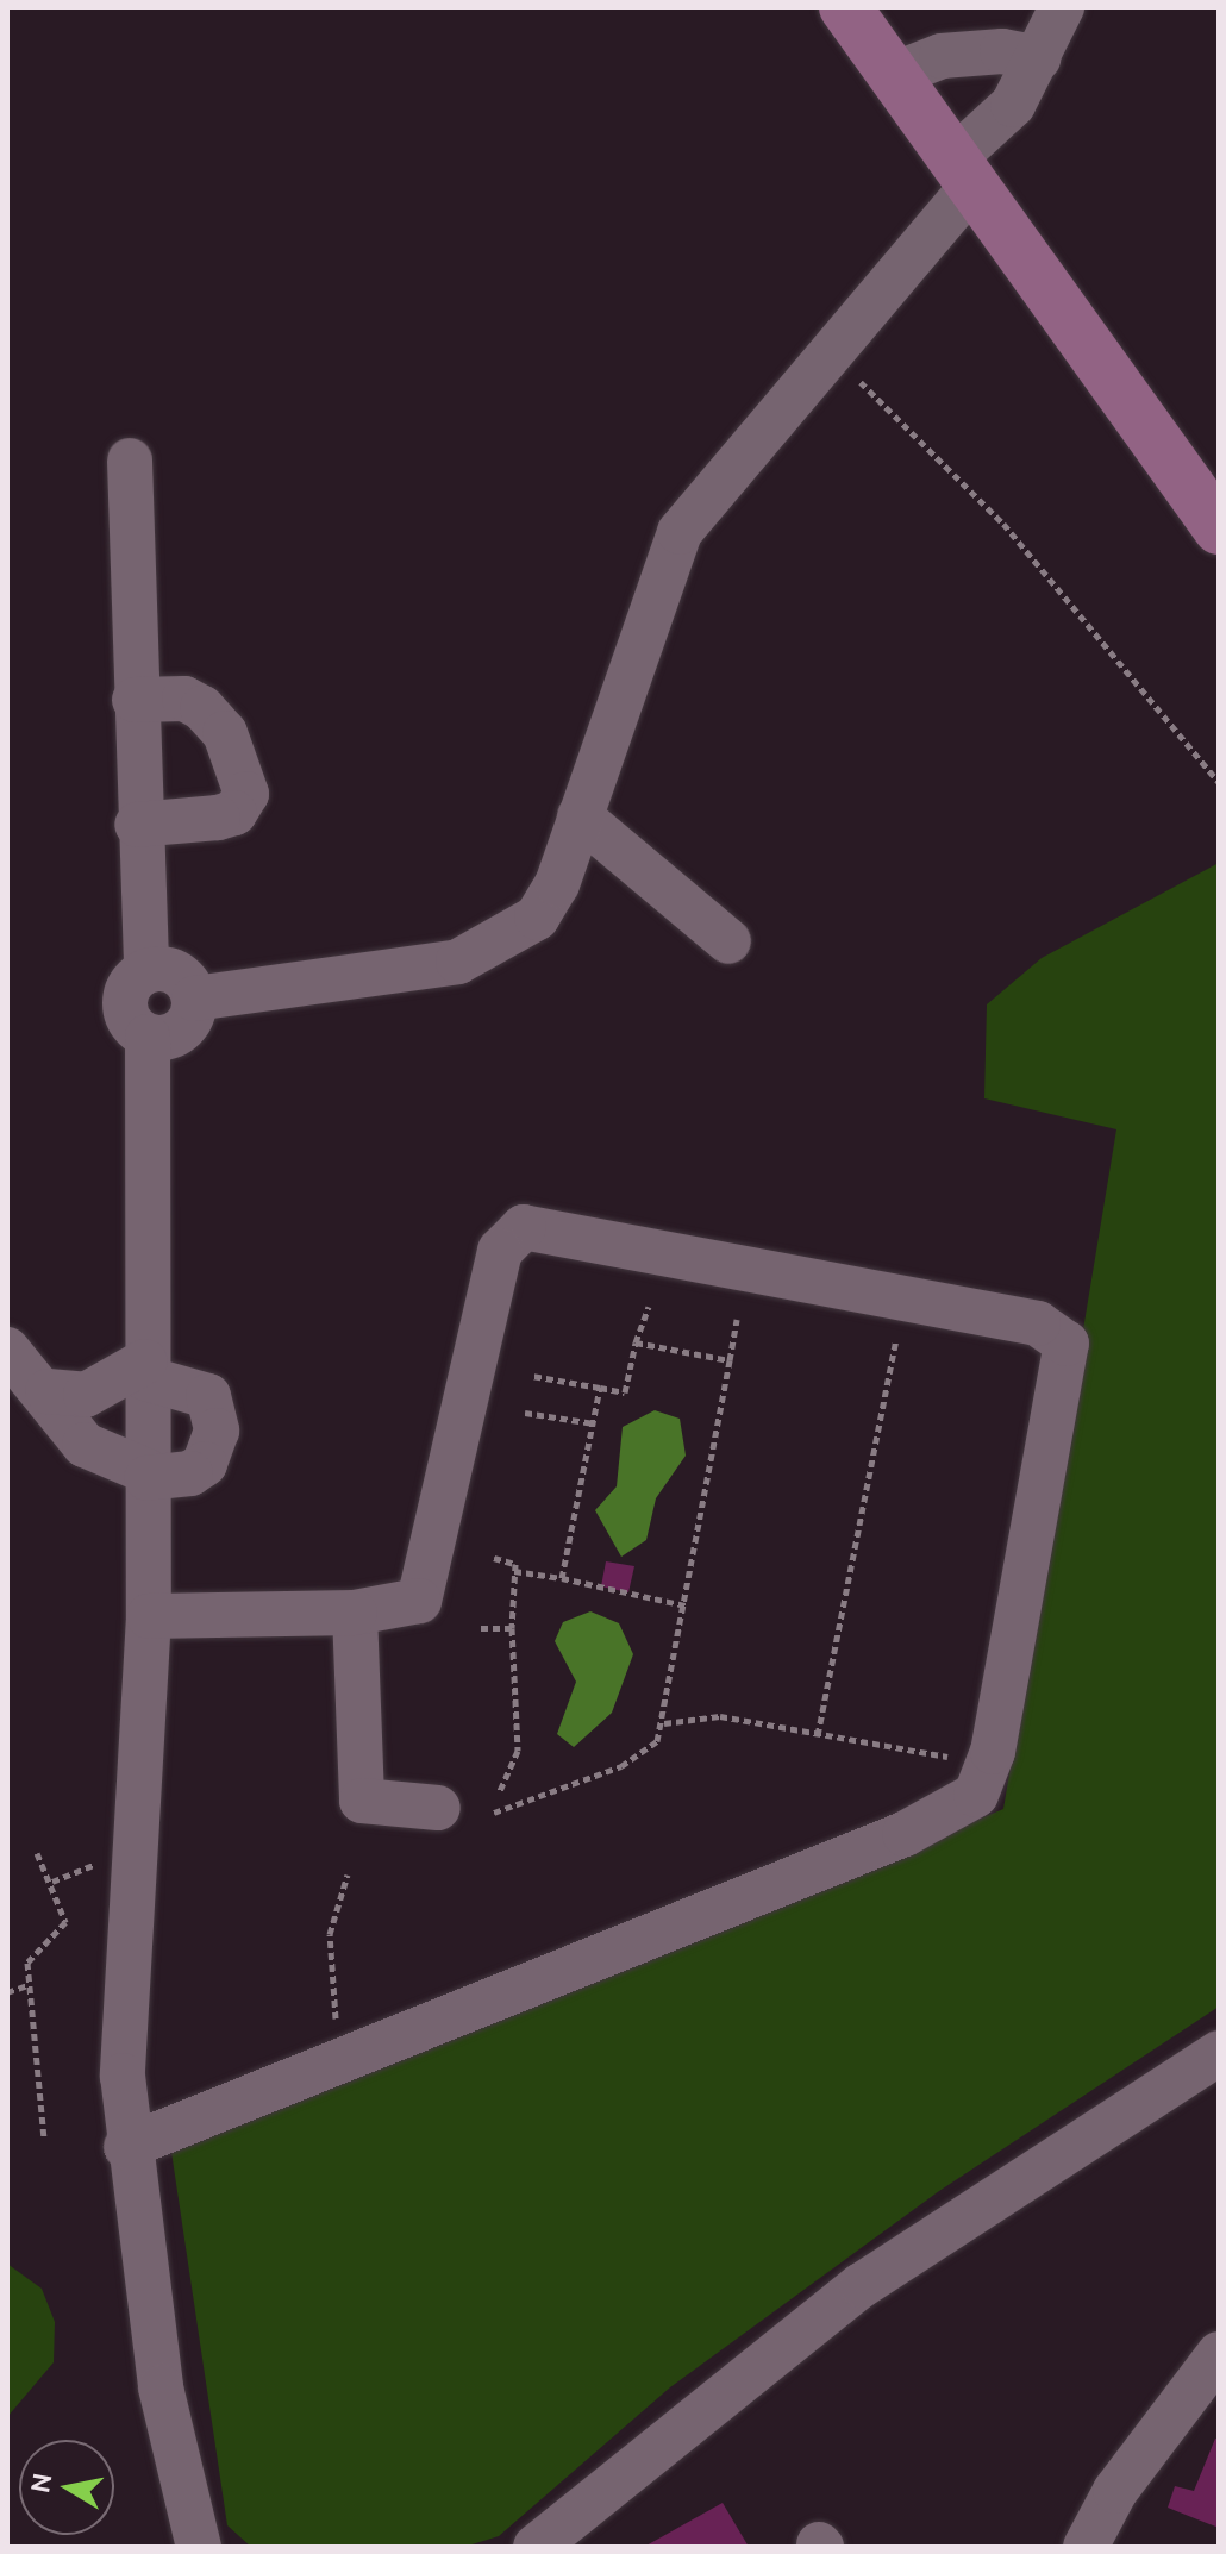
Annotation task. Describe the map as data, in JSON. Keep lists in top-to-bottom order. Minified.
{"north":"left"}
